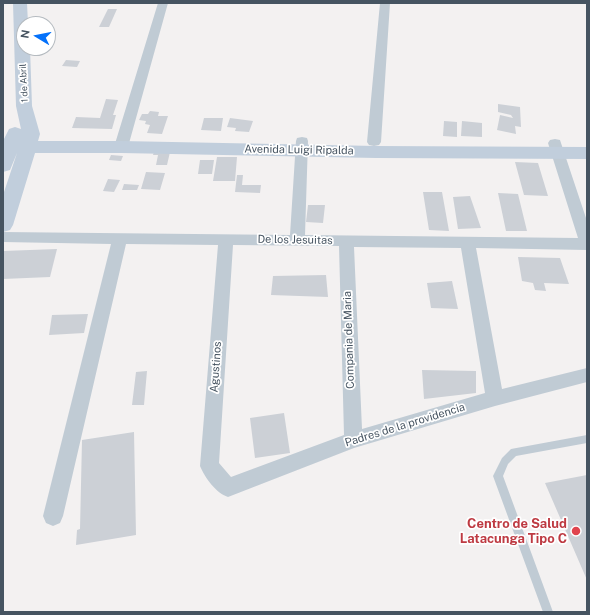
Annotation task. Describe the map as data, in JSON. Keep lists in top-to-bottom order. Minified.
{"streets":{"street":["1 de Abril","Avenida Luigi Ripalda","De los Jesuitas","Compania de Maria","Agustinos","Padres de la providencia"]},"crossings":[["1 de Abril","Avenida Luigi Ripalda"],["De los Jesuitas","Compania de Maria"],["De los Jesuitas","Agustinos"],["Compania de Maria","Padres de la providencia"],["Agustinos","Padres de la providencia"]],"places":["Centro de Salud Latacunga Tipo C"],"north":"left"}
